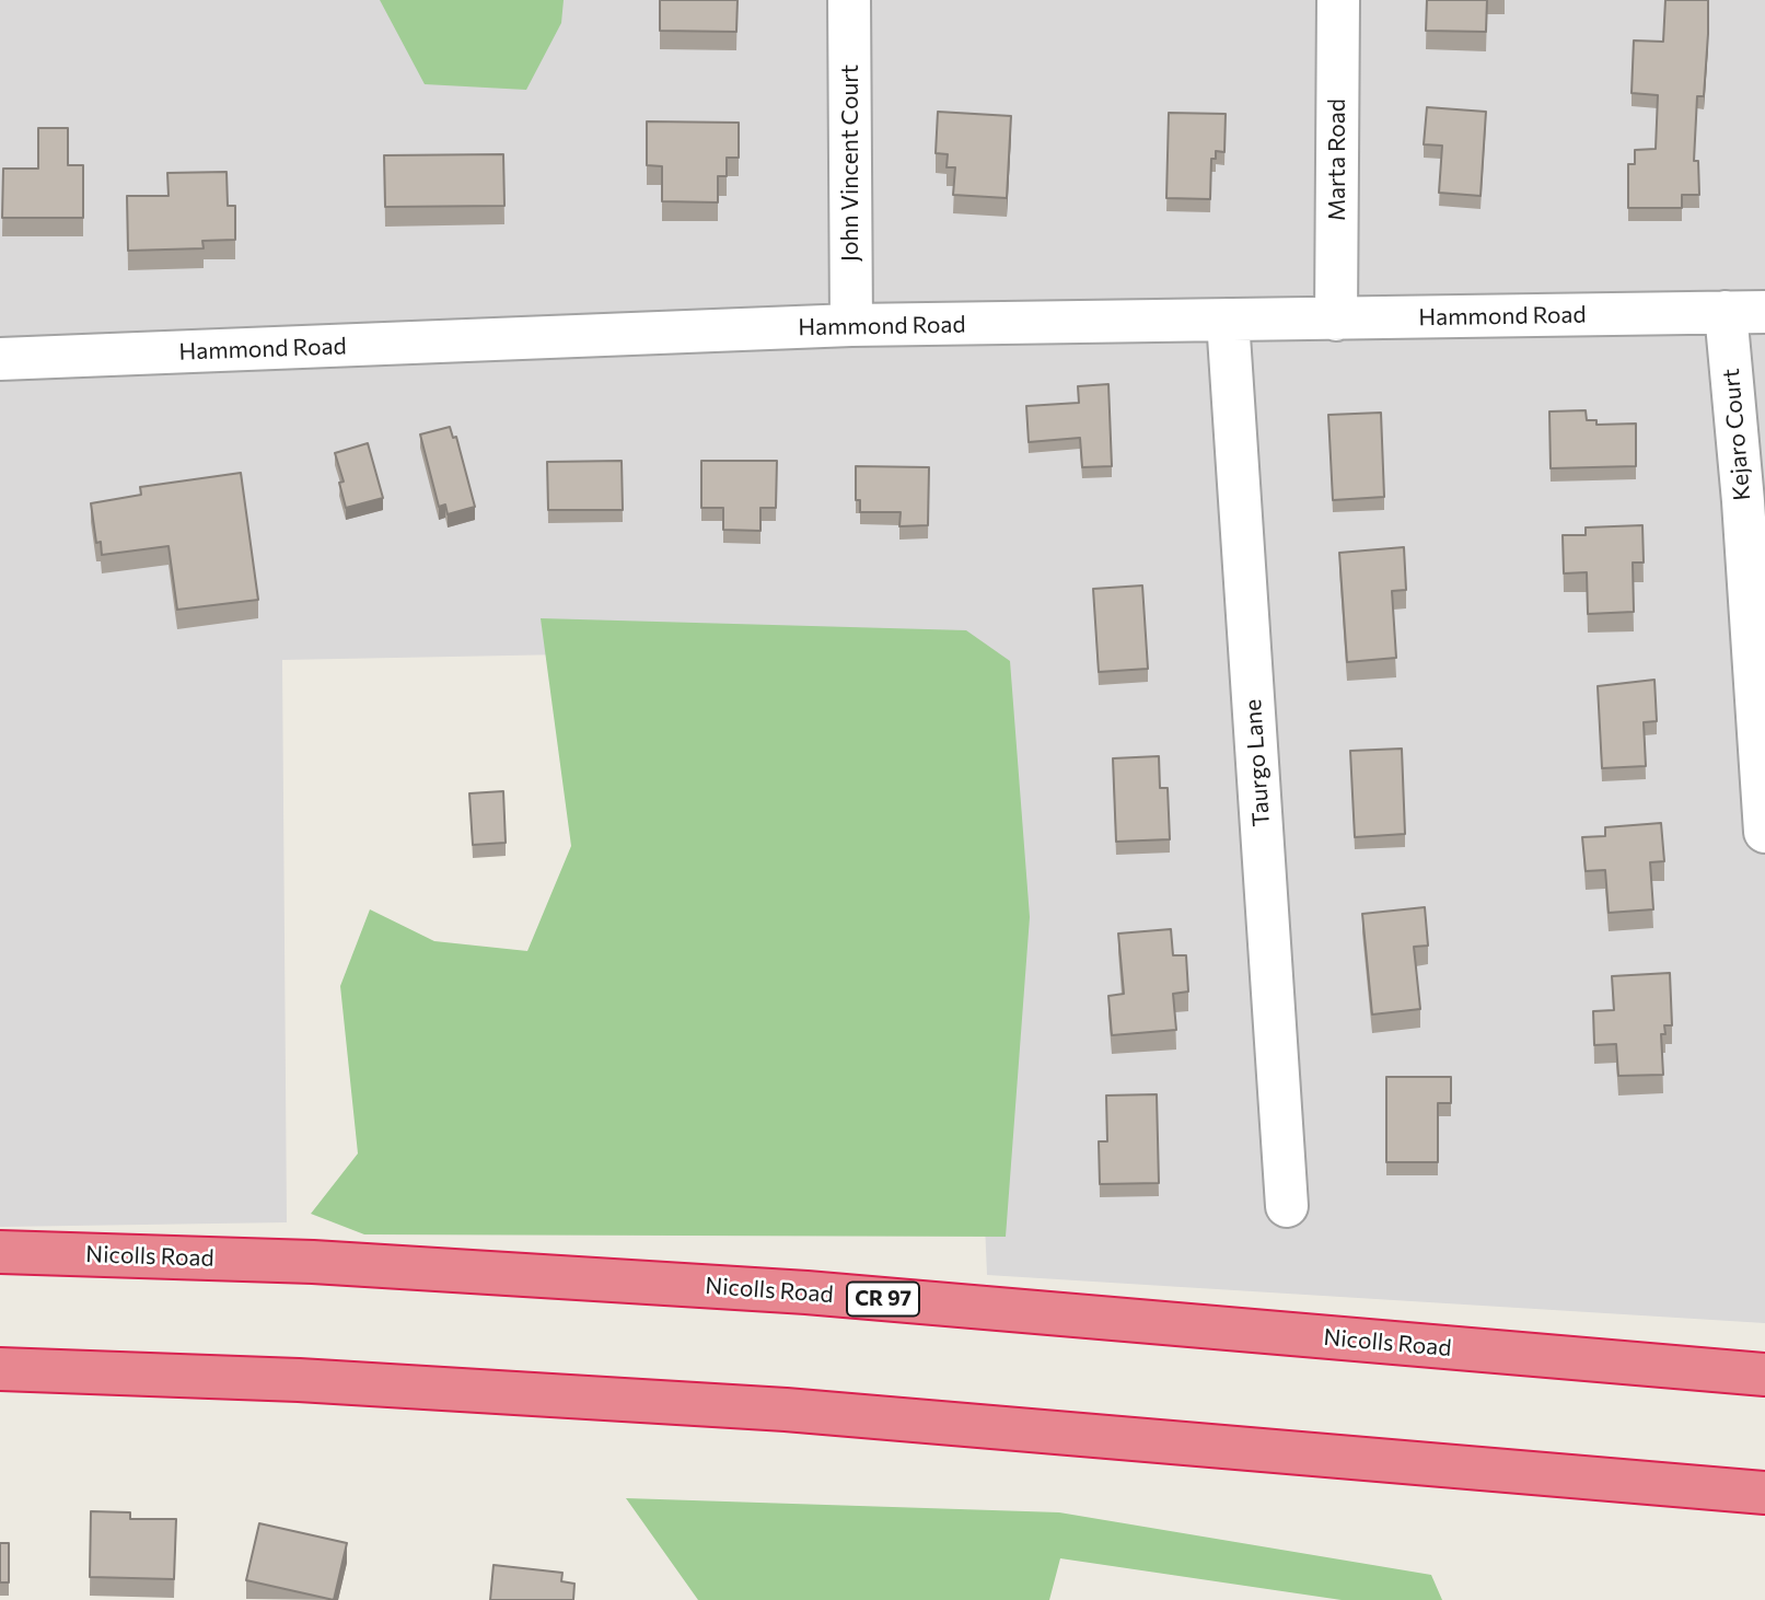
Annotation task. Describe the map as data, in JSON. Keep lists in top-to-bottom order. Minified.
{"streets":{"highway":["Nicolls Road","CR 97"],"street":["Marta Road","John Vincent Court","Hammond Road","Kejaro Court","Taurgo Lane"]},"crossings":[["Marta Road","Hammond Road"],["John Vincent Court","Hammond Road"],["Hammond Road","Kejaro Court"],["Hammond Road","Taurgo Lane"]]}
